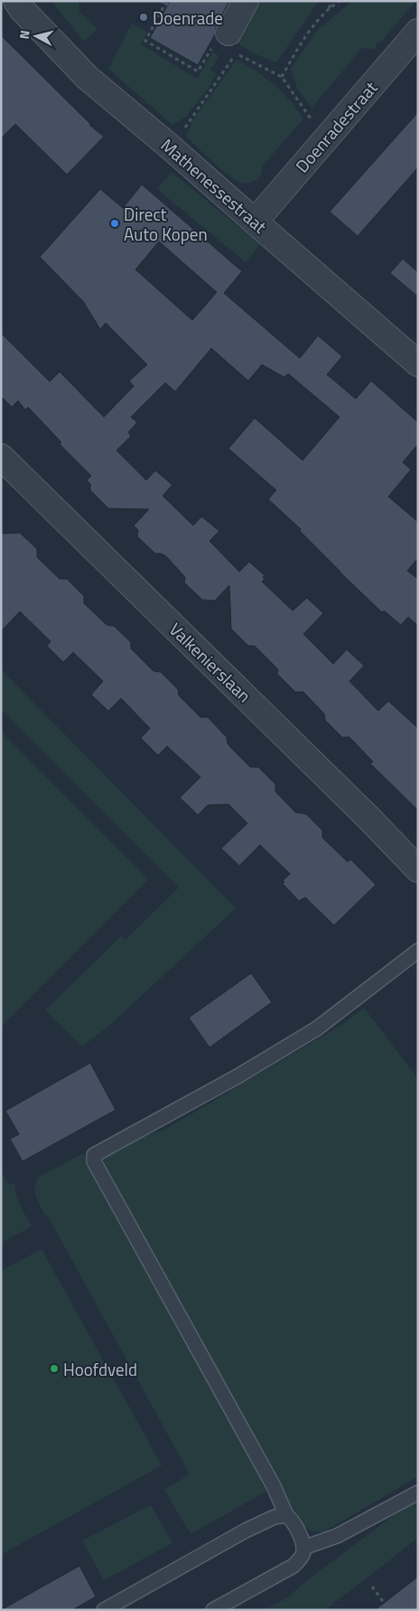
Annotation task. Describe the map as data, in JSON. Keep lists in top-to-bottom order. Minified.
{"streets":{"street":["Doenradestraat","Mathenessestraat","Valkenierslaan"]},"crossings":[["Doenradestraat","Mathenessestraat"]],"places":["Doenrade","Direct Auto Kopen","Hoofdveld"],"north":"left"}
